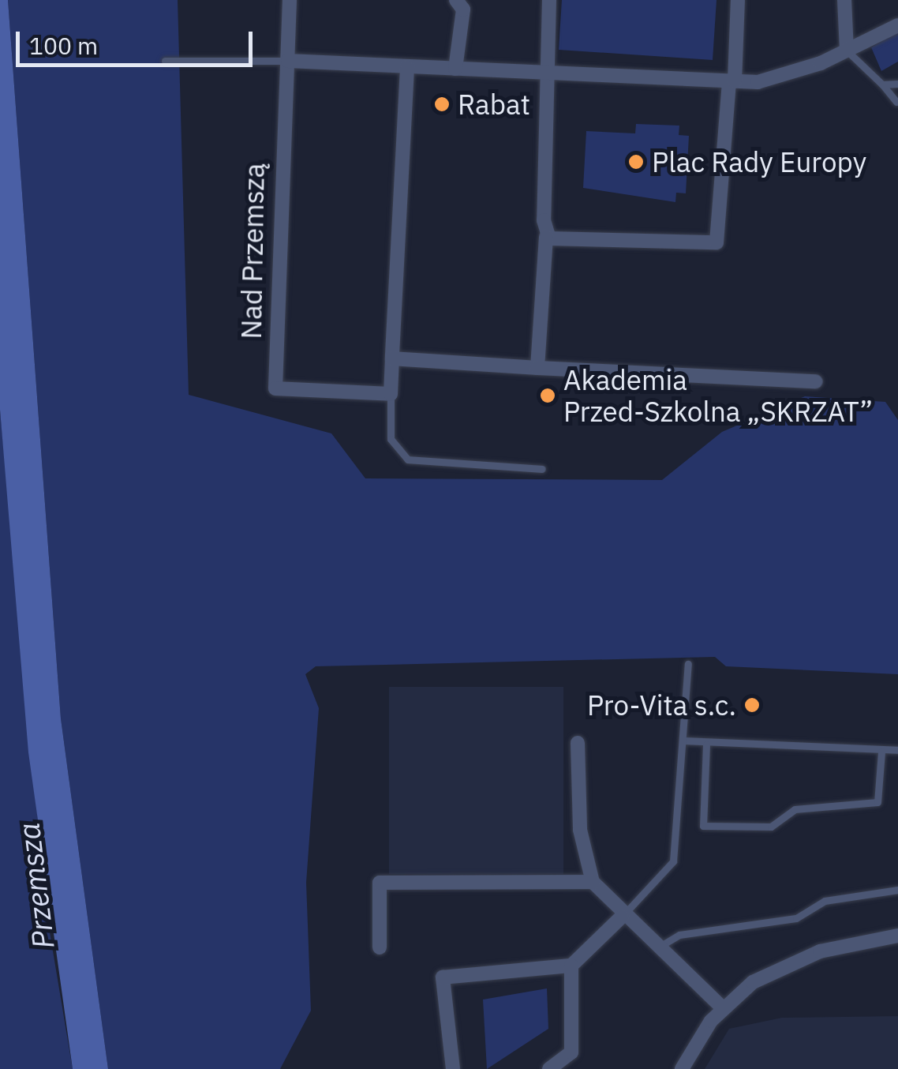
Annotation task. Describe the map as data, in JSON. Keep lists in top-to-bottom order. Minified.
{"streets":{"street":["Nad Przemszą"]},"water":["Przemsza"],"places":["Rabat","Plac Rady Europy","Akademia Przed-Szkolna „SKRZAT”","Pro-Vita s.c."],"scale_bar":"100 m"}
